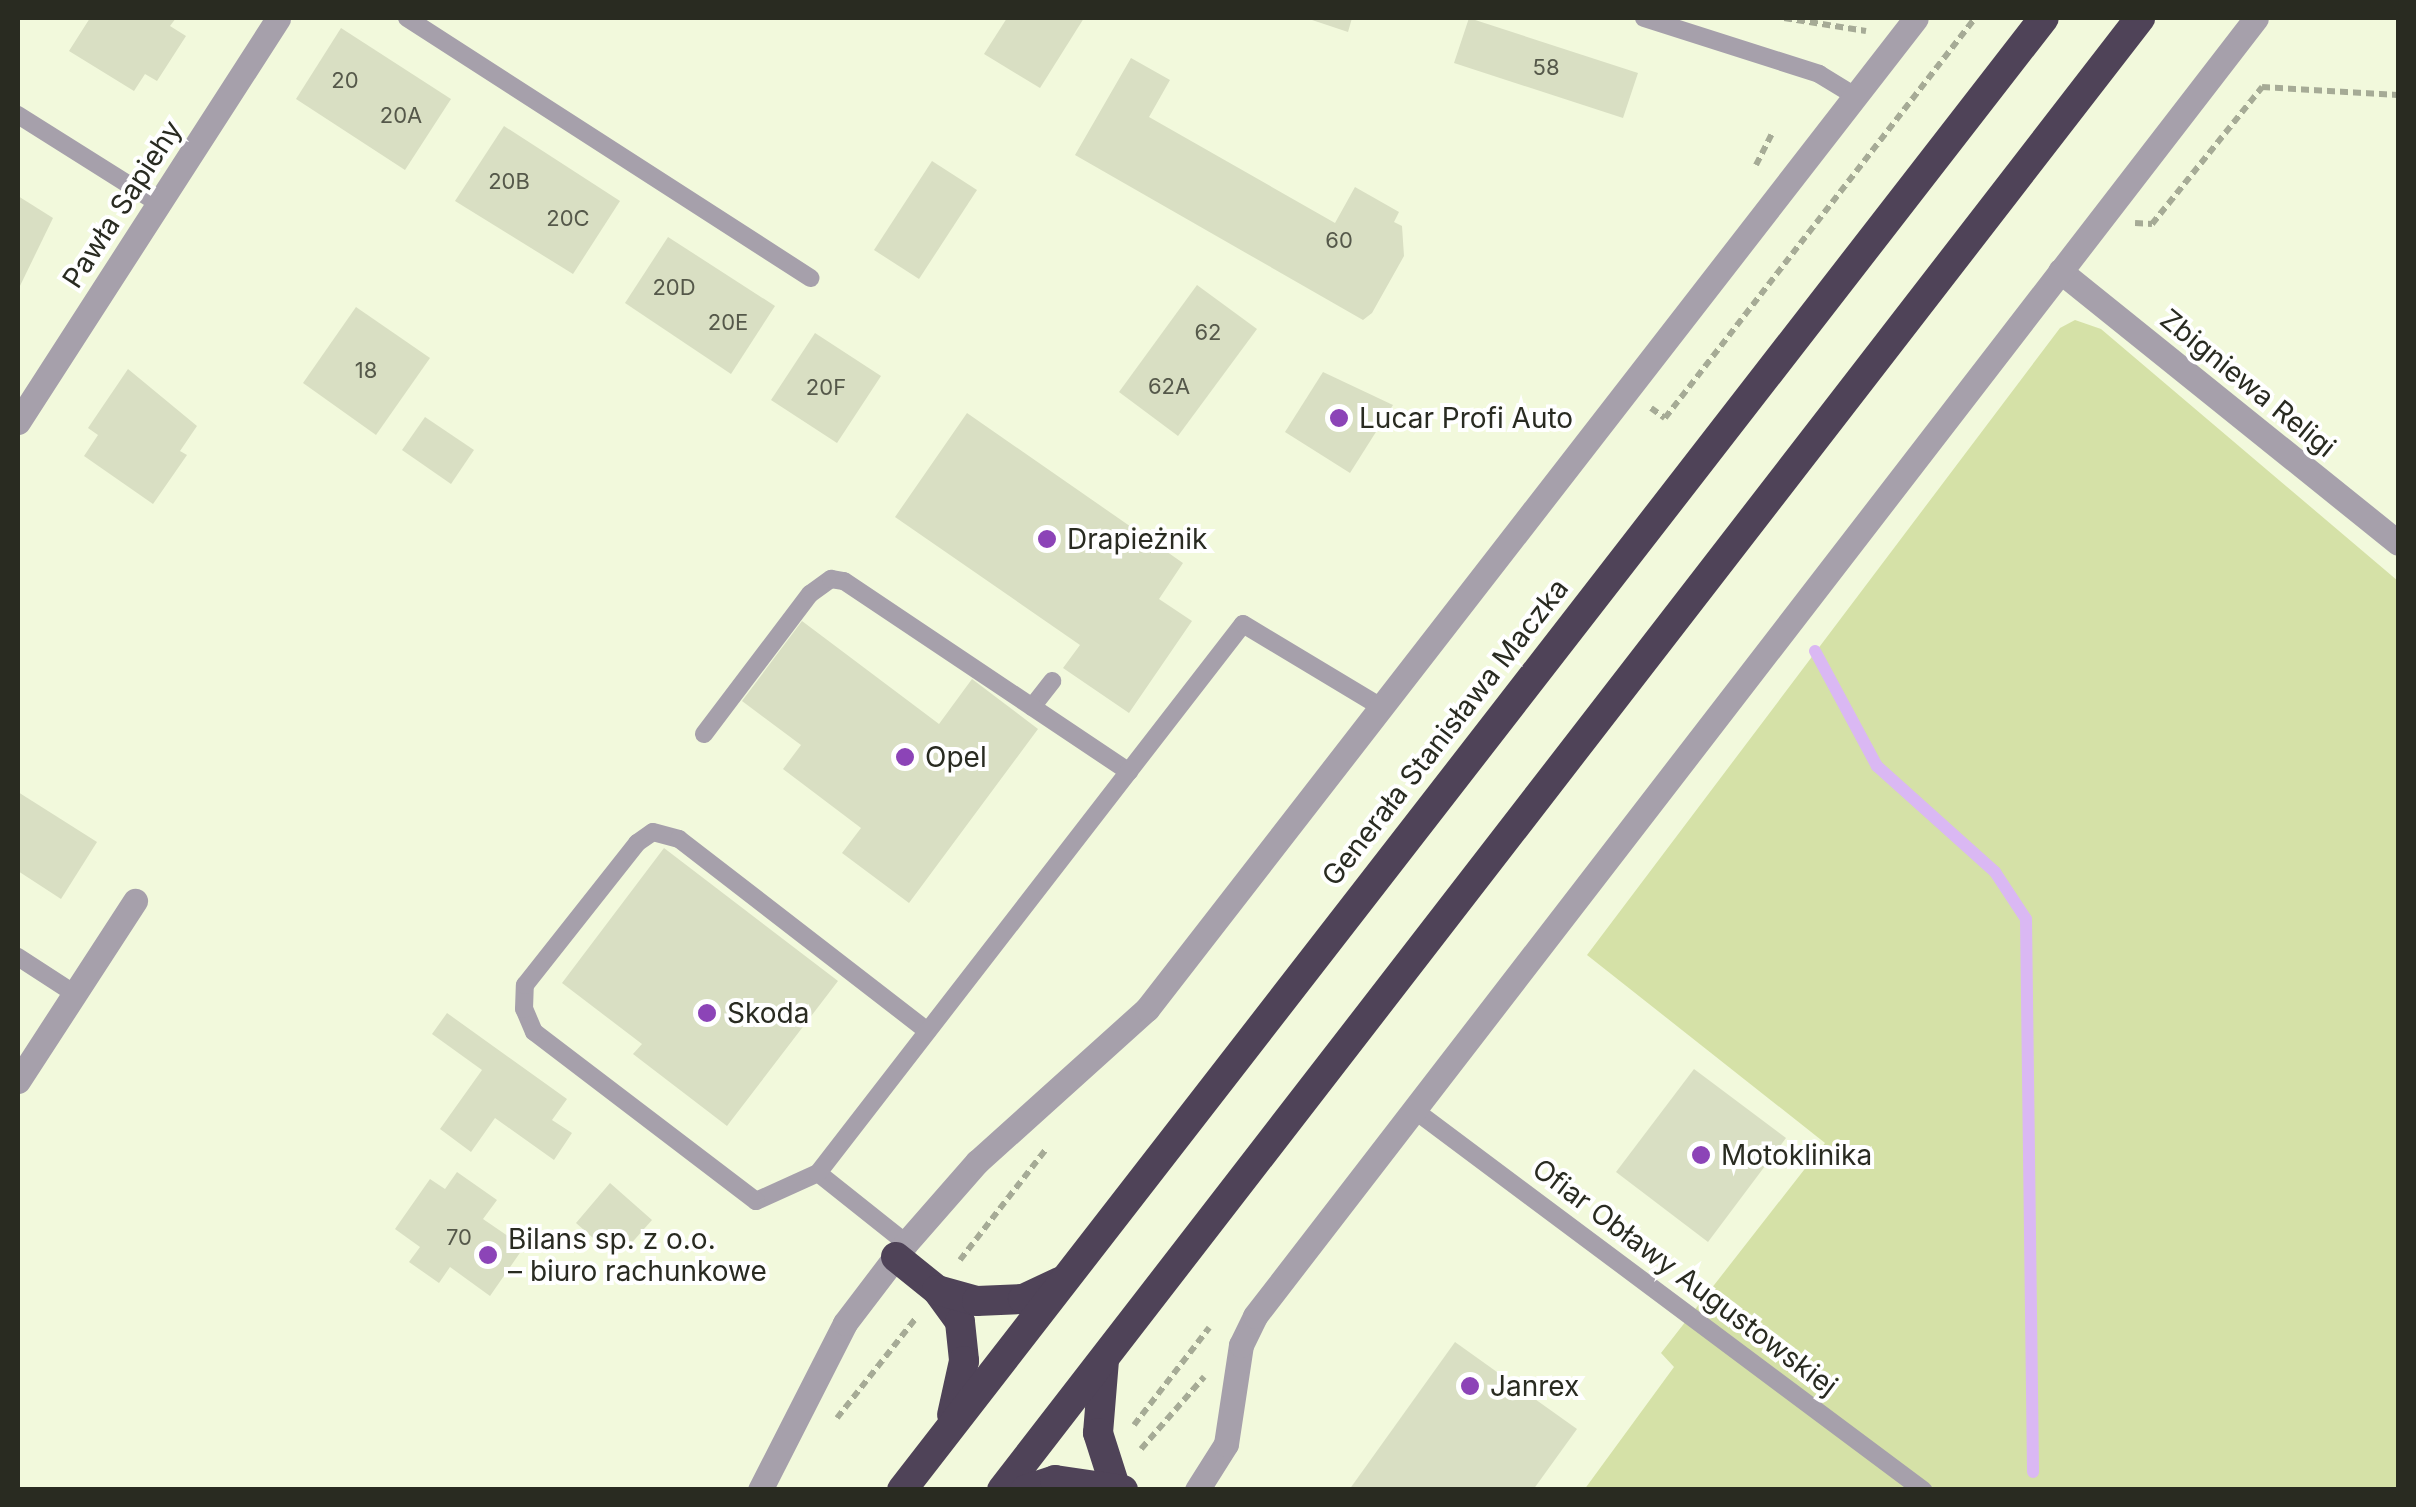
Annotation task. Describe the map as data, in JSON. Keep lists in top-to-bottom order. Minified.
{"streets":{"highway":["Generała Stanisława Maczka"],"street":["Pawła Sapiehy","Zbigniewa Religi"],"lane":["Ofiar Obławy Augustowskiej"]},"places":["Lucar Profi Auto","Drapieżnik","Opel","Skoda","Motoklinika","Bilans sp. z o.o. – biuro rachunkowe","Janrex"],"house_numbers":["58","20","20A","20B","20C","60","20D","20E","62","18","62A","20F","70"]}
